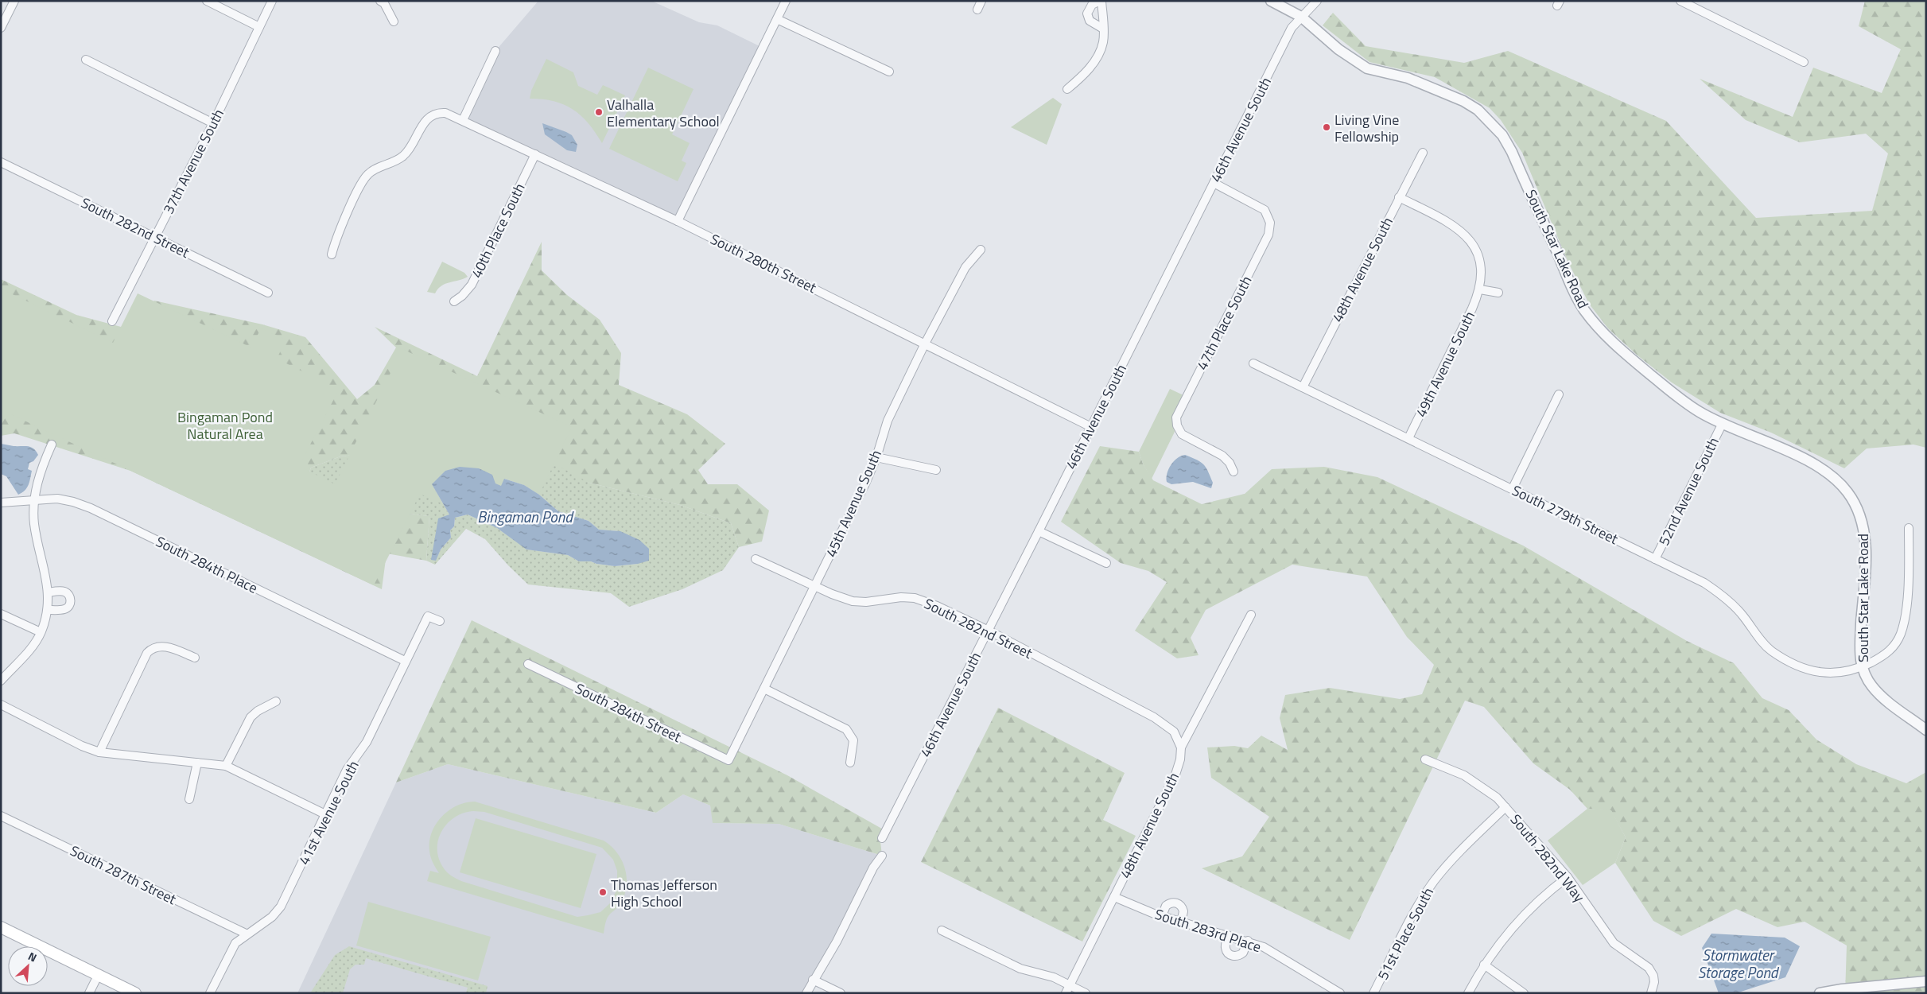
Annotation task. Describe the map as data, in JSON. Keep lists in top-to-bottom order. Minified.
{"streets":{"street":["46th Avenue South","37th Avenue South","South 282nd Street","40th Place South","South Star Lake Road","South 280th Street","48th Avenue South","47th Place South","49th Avenue South","52nd Avenue South","45th Avenue South","South 279th Street","South 284th Place","South 284th Street","41st Avenue South","South 282nd Way","South 287th Street","South 283rd Place","51st Place South"]},"crossings":[["46th Avenue South","South 282nd Street"],["46th Avenue South","South Star Lake Road"],["46th Avenue South","South 280th Street"],["46th Avenue South","47th Place South"],["37th Avenue South","South 282nd Street"],["South 282nd Street","48th Avenue South"],["South 282nd Street","45th Avenue South"],["40th Place South","South 280th Street"],["South Star Lake Road","52nd Avenue South"],["South Star Lake Road","South 279th Street"],["South 280th Street","45th Avenue South"],["48th Avenue South","49th Avenue South"],["48th Avenue South","South 279th Street"],["48th Avenue South","South 283rd Place"],["49th Avenue South","South 279th Street"],["52nd Avenue South","South 279th Street"],["45th Avenue South","South 284th Street"],["South 284th Place","41st Avenue South"],["41st Avenue South","South 287th Street"],["South 282nd Way","51st Place South"]],"water":["Bingaman Pond","Stormwater Storage Pond"],"parks":["Bingaman Pond Natural Area"],"places":["Valhalla Elementary School","Living Vine Fellowship","Thomas Jefferson High School"],"north":"top right"}
